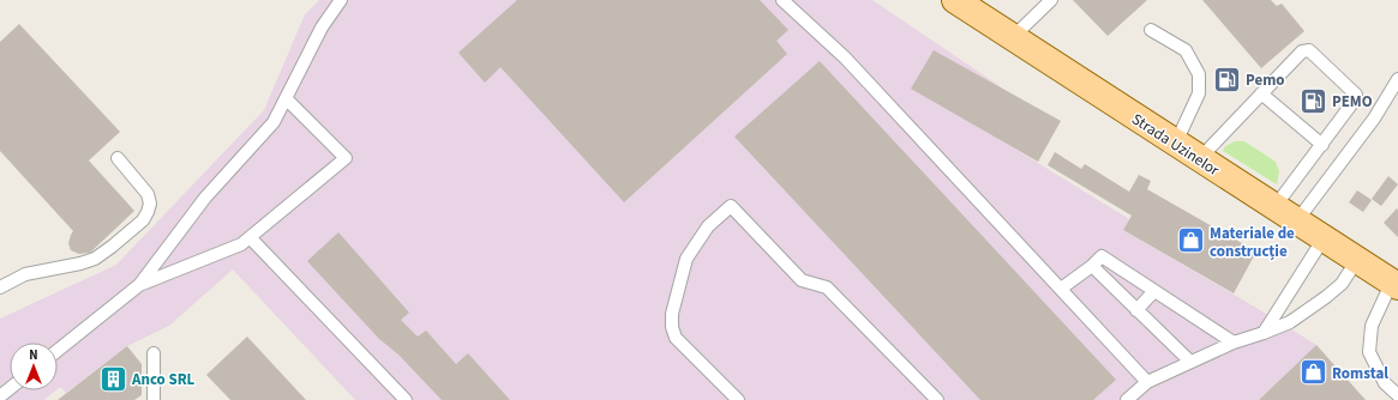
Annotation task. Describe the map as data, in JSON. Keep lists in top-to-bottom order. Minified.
{"streets":{"main road":["Strada Uzinelor"]},"places":{"fuel station":["Pemo","PEMO"],"shop":["Materiale de construcție","Romstal"],"building":["Anco SRL"]},"north":"top"}
